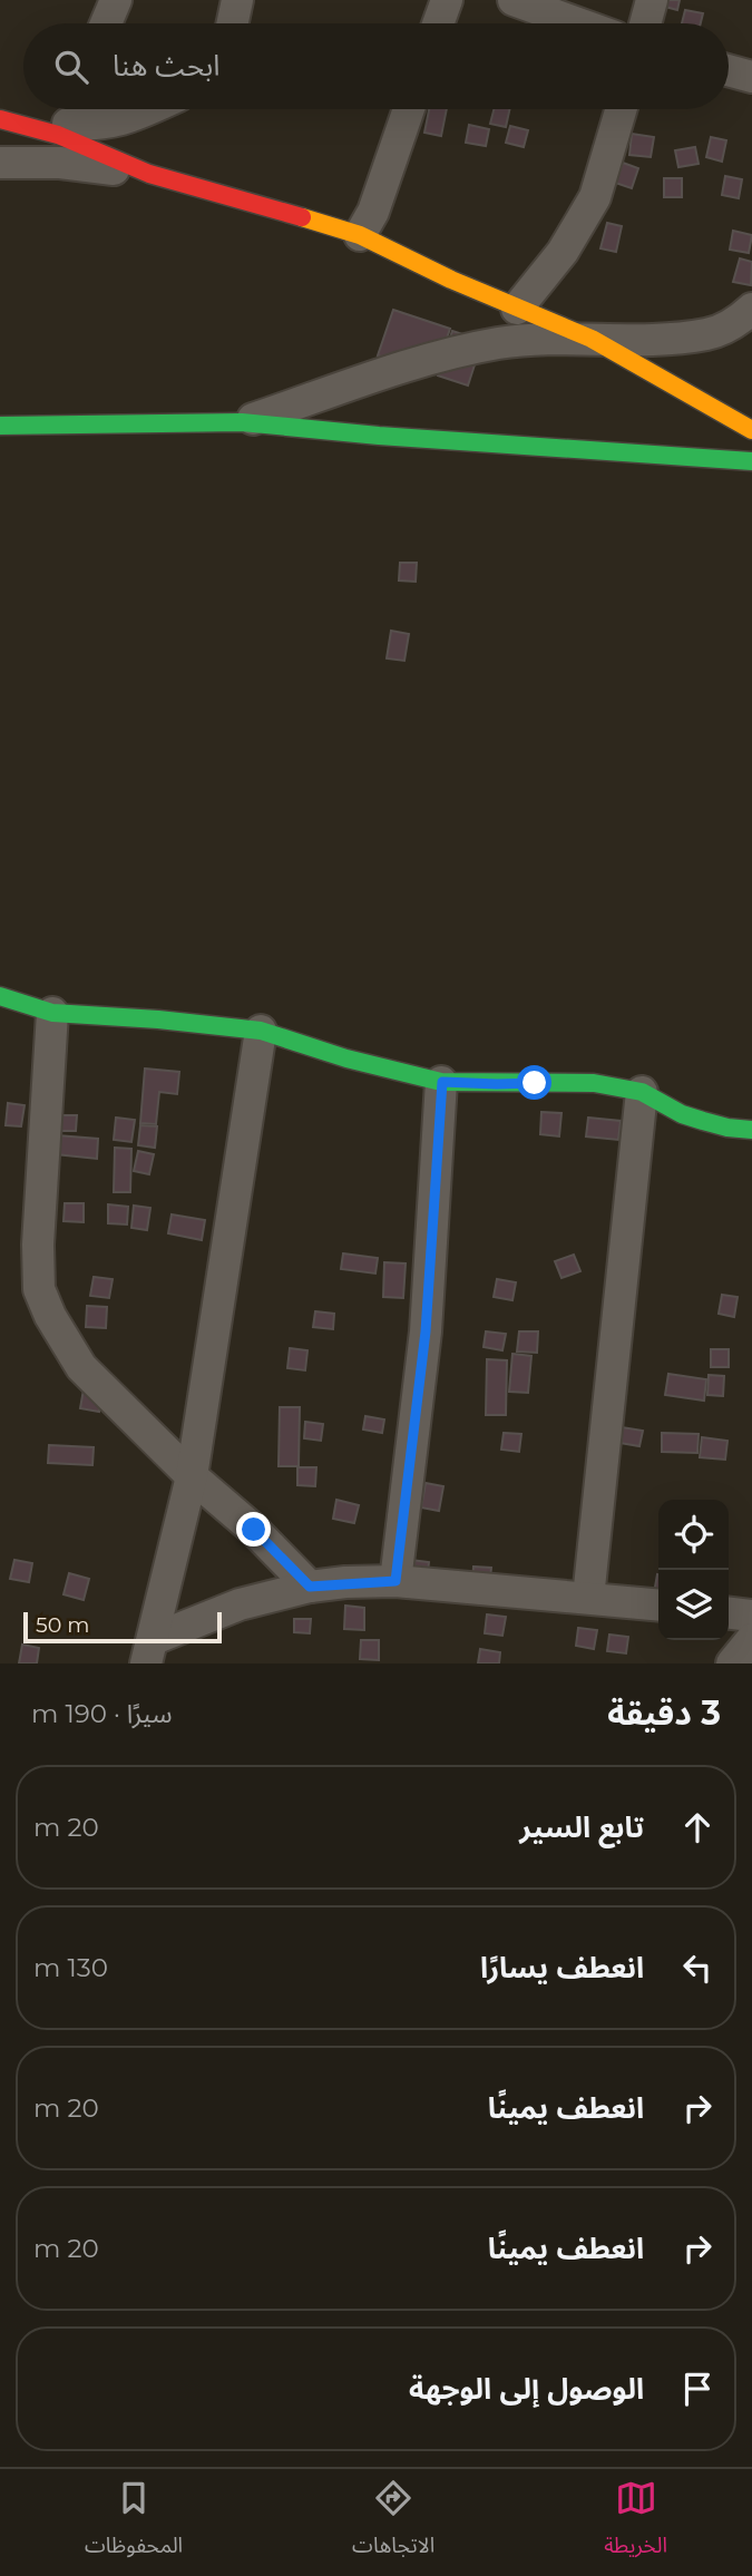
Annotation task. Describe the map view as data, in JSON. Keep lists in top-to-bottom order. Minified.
{"scale_bar":"50 m","page":{"search":"ابحث هنا","scale":"50 m","heading":["3 دقيقة","سيرًا · 190 m"],"list":[["تابع السير","20 m"],["انعطف يسارًا","130 m"],["انعطف يمينًا","20 m"],["انعطف يمينًا","20 m"],"الوصول إلى الوجهة"],"nav":["الخريطة","الاتجاهات","المحفوظات"]}}
